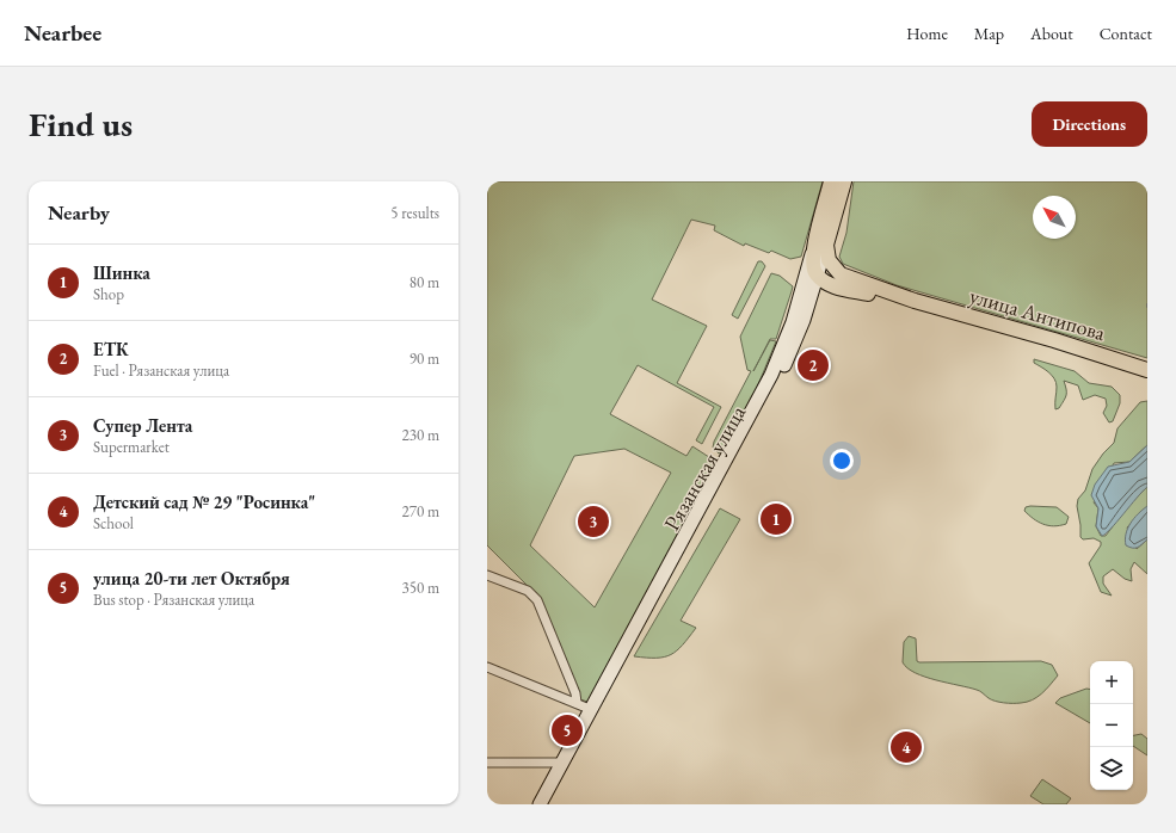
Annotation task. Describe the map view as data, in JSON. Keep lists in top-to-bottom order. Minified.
{"streets":{"main road":["улица Антипова","Рязанская улица"]},"crossings":[["улица Антипова","Рязанская улица"]],"north":"top left","page":{"header":"Nearbee","nav":["Home","Map","About","Contact"],"buttons":"Directions","title":"Find us","heading":["Nearby","5 results"],"list":[{"mark":"1","name":"Шинка","note":"Shop","value":"80 m"},{"mark":"2","name":"ЕТК","note":"Fuel · Рязанская улица","value":"90 m"},{"mark":"3","name":"Супер Лента","note":"Supermarket","value":"230 m"},{"mark":"4","name":"Детский сад № 29 \"Росинка\"","note":"School","value":"270 m"},{"mark":"5","name":"улица 20-ти лет Октября","note":"Bus stop · Рязанская улица","value":"350 m"}],"pins":["2","1","3","5","4"],"map_buttons":["+","−"]}}
